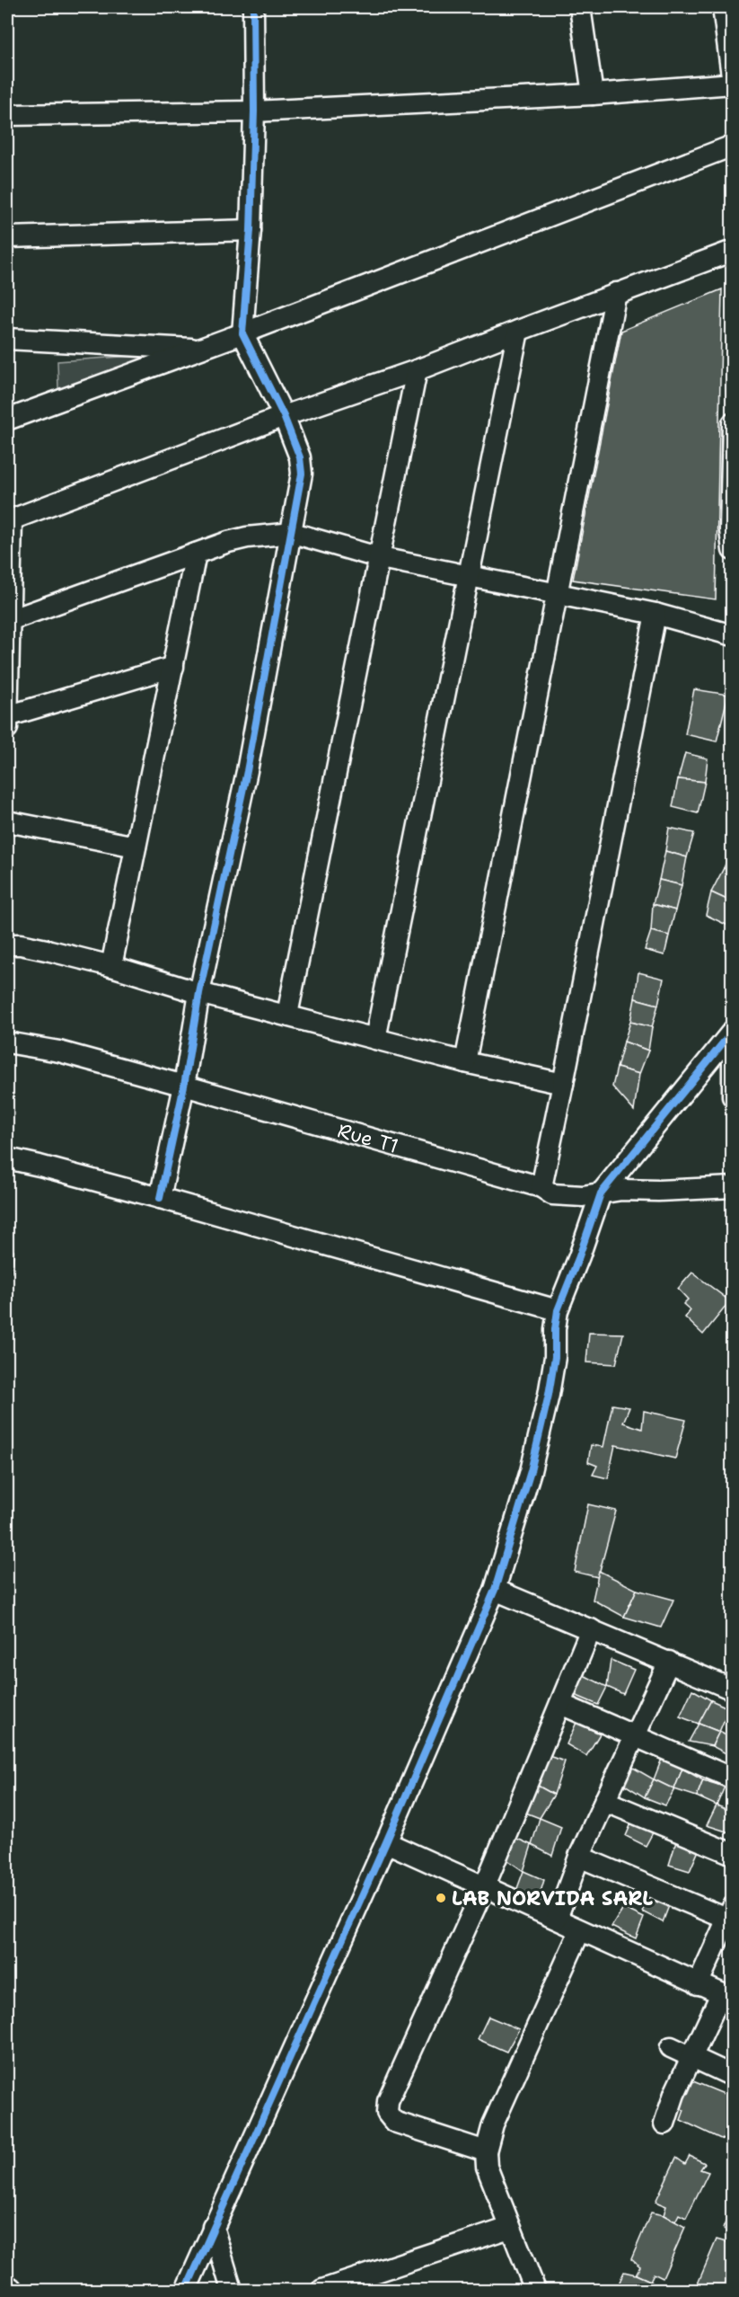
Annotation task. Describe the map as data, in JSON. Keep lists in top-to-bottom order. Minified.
{"streets":{"street":["Rue T1"]},"places":["LAB NORVIDA SARL"]}
